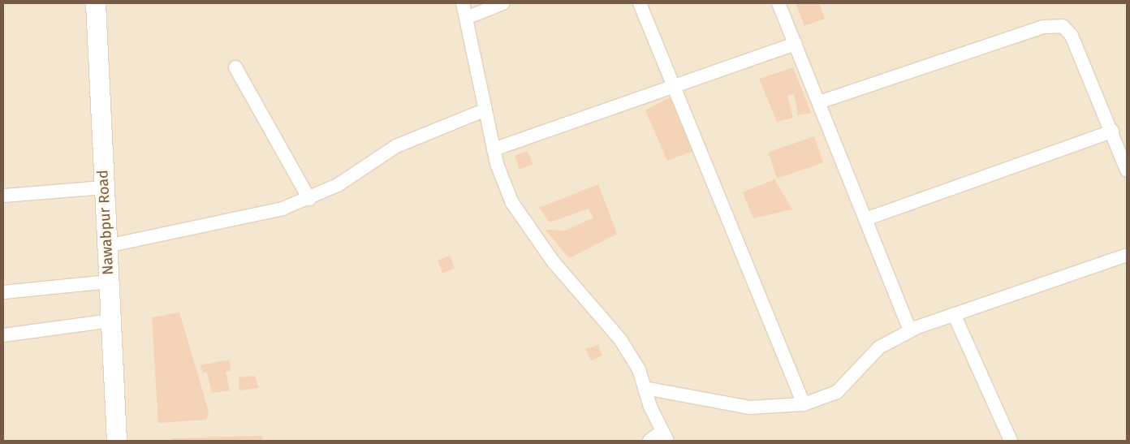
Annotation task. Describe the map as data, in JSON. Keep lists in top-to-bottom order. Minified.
{"streets":{"street":["Nawabpur Road"]}}
